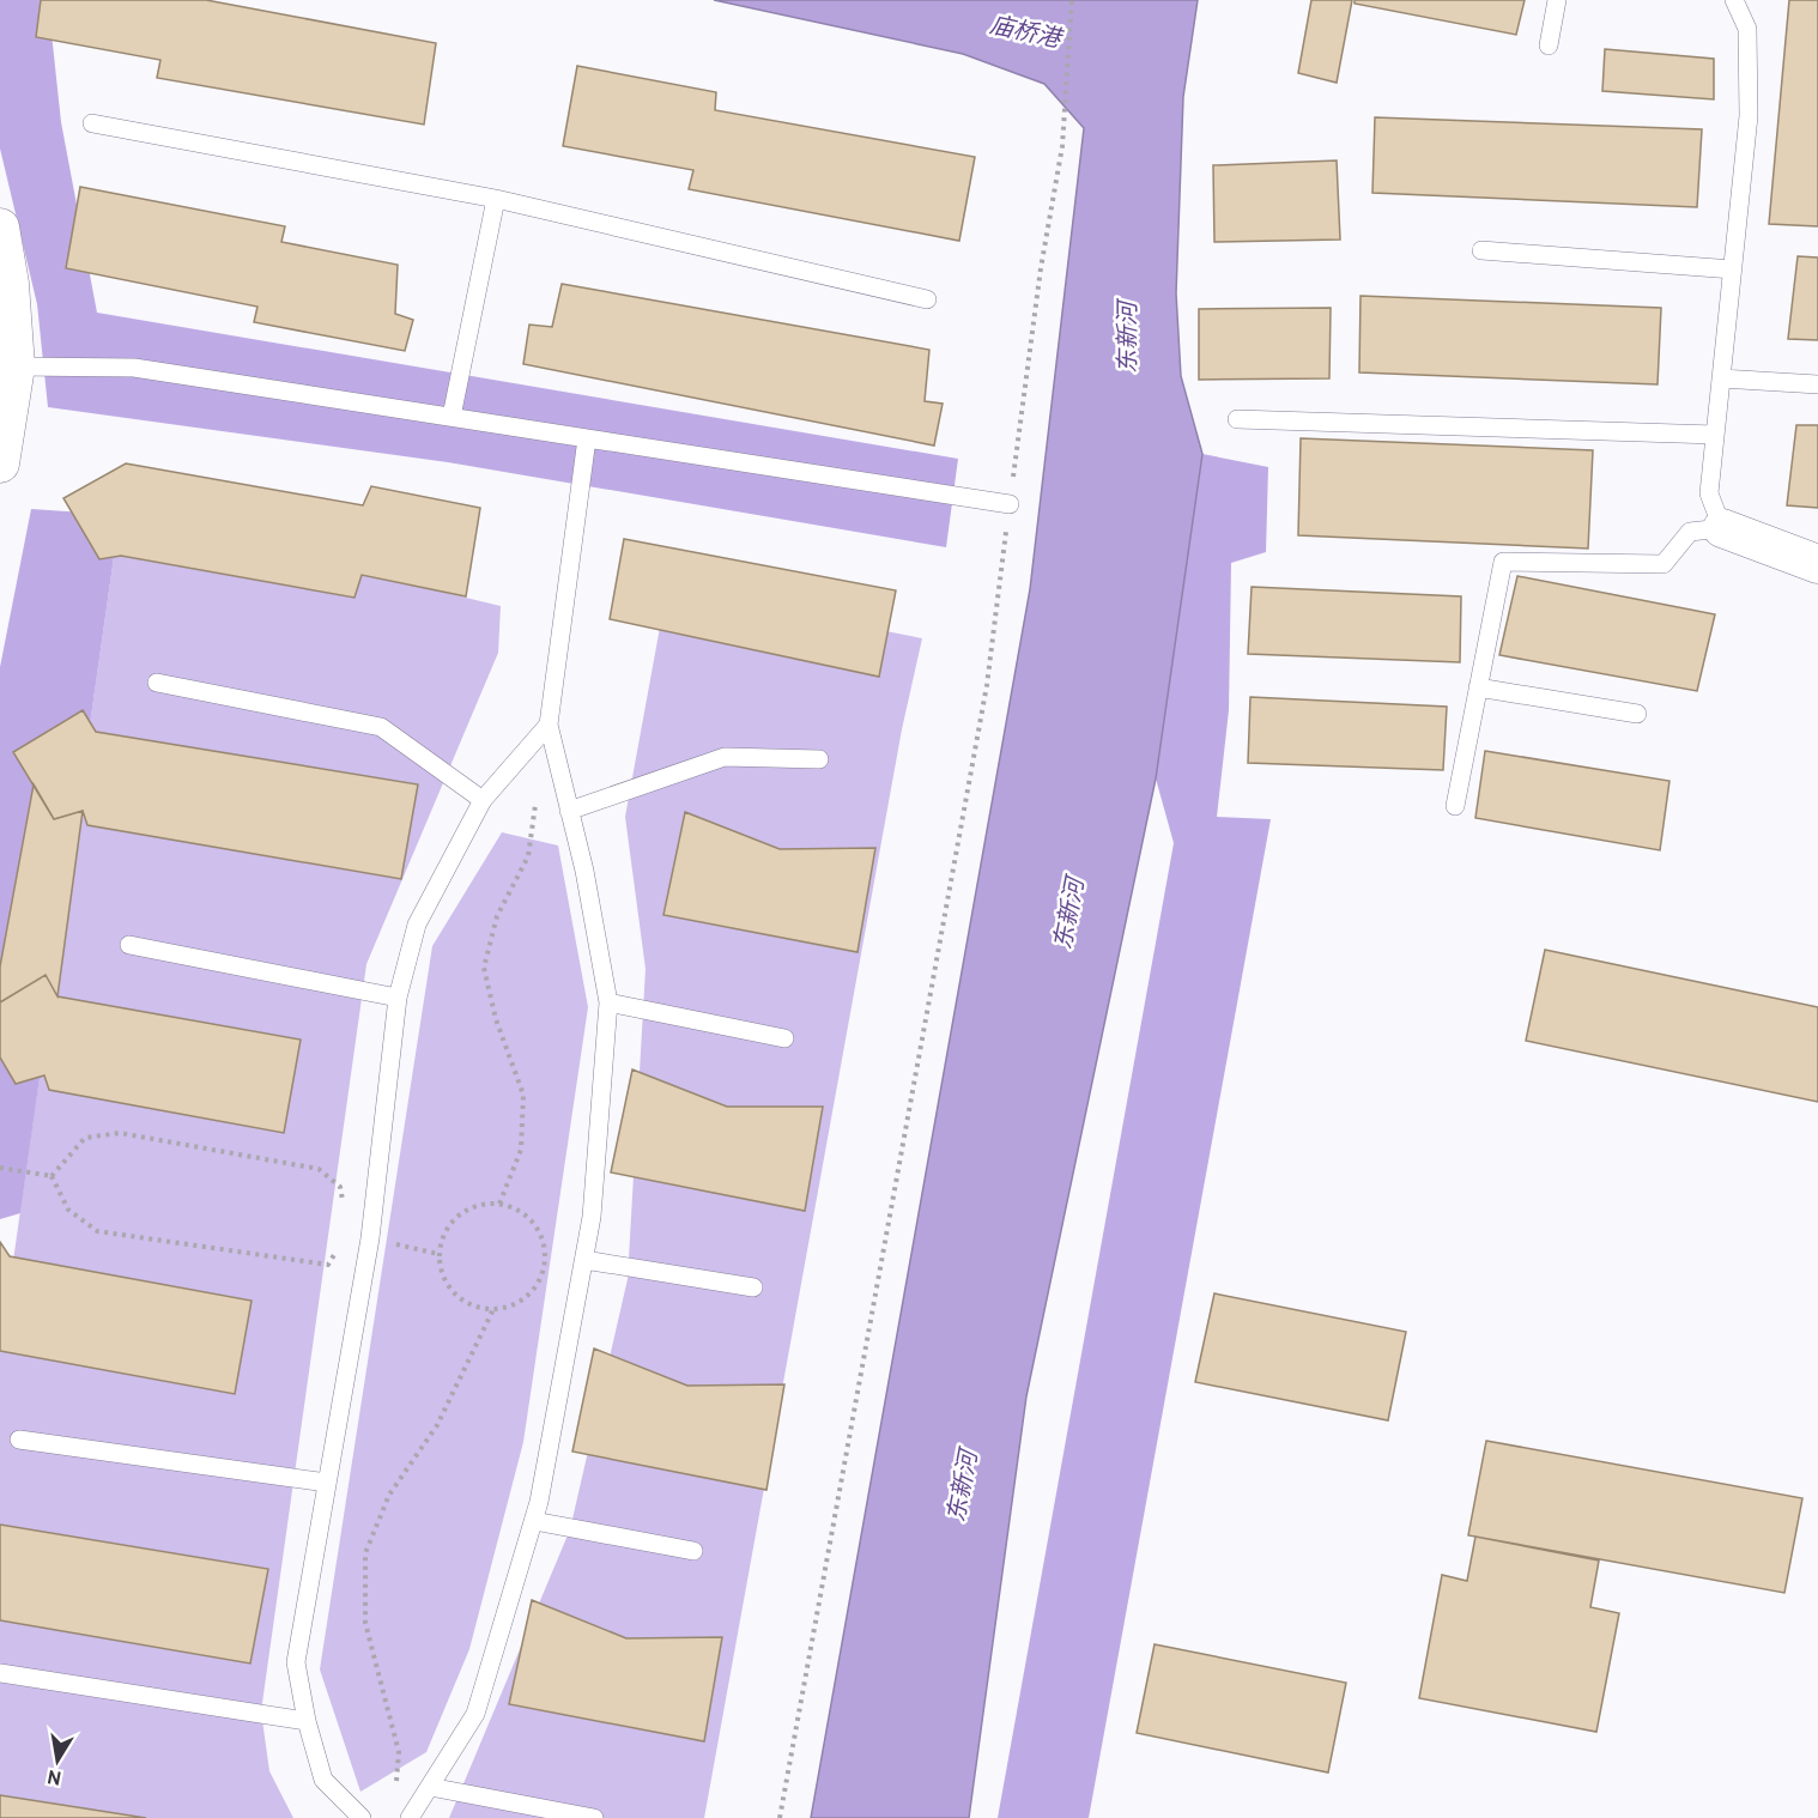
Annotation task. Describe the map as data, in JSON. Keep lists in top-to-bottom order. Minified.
{"water":["庙桥港","东新河"],"north":"bottom"}
